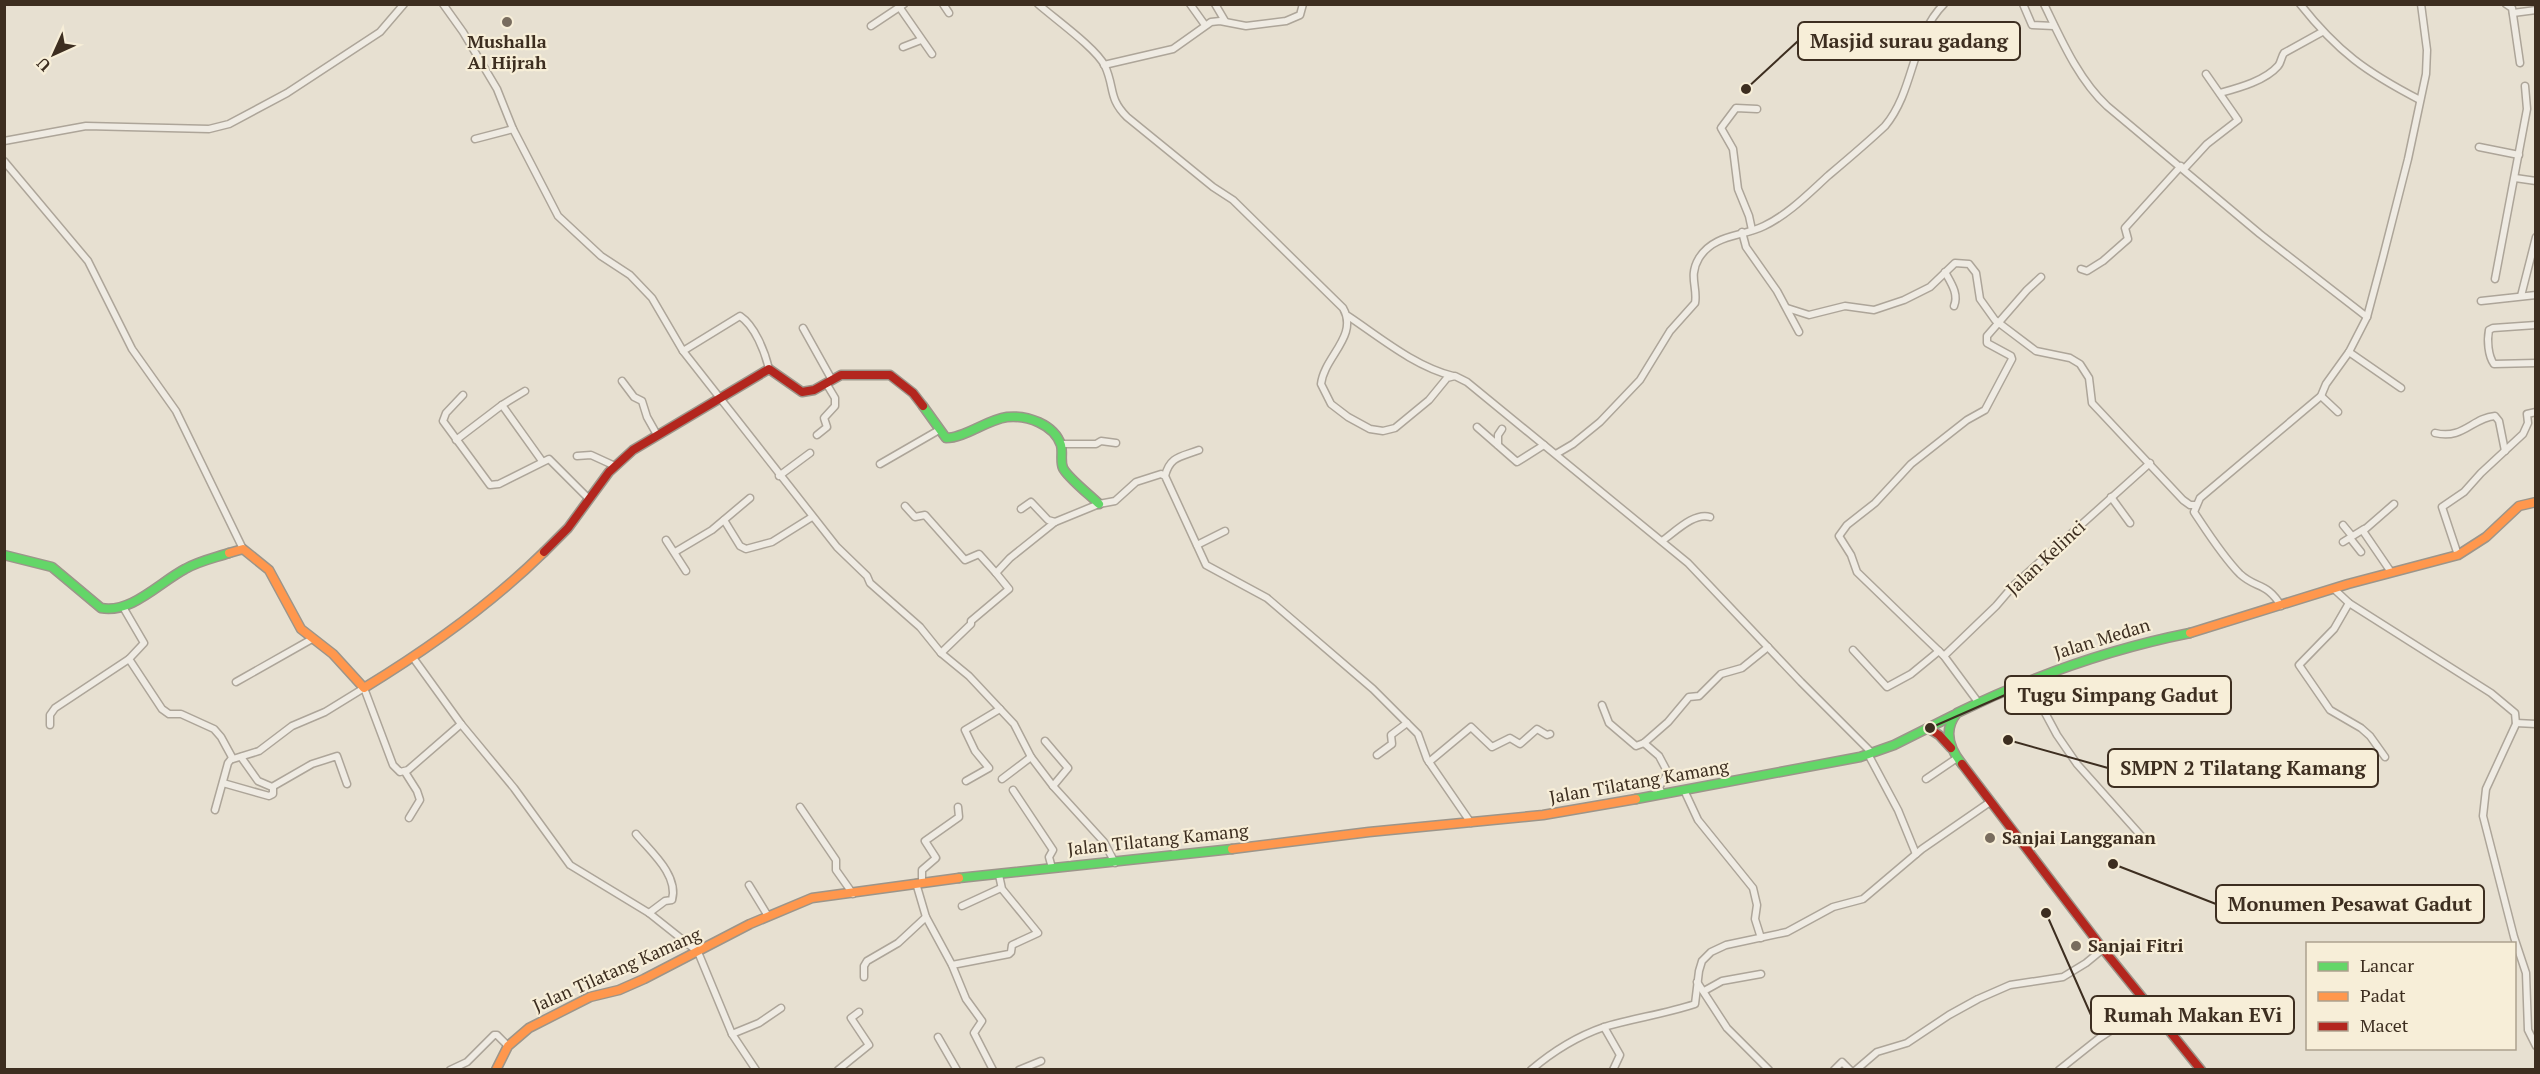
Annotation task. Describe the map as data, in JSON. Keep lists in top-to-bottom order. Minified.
{"streets":{"main road":["Jalan Medan","Jalan Tilatang Kamang"],"street":["Jalan Kelinci"]},"crossings":[["Jalan Medan","Jalan Tilatang Kamang"]],"places":["Mushalla Al Hijrah","Masjid surau gadang","Tugu Simpang Gadut","SMPN 2 Tilatang Kamang","Sanjai Langganan","Monumen Pesawat Gadut","Rumah Makan EVi","Sanjai Fitri"],"legend":["Lancar","Padat","Macet"],"north":"bottom left"}
